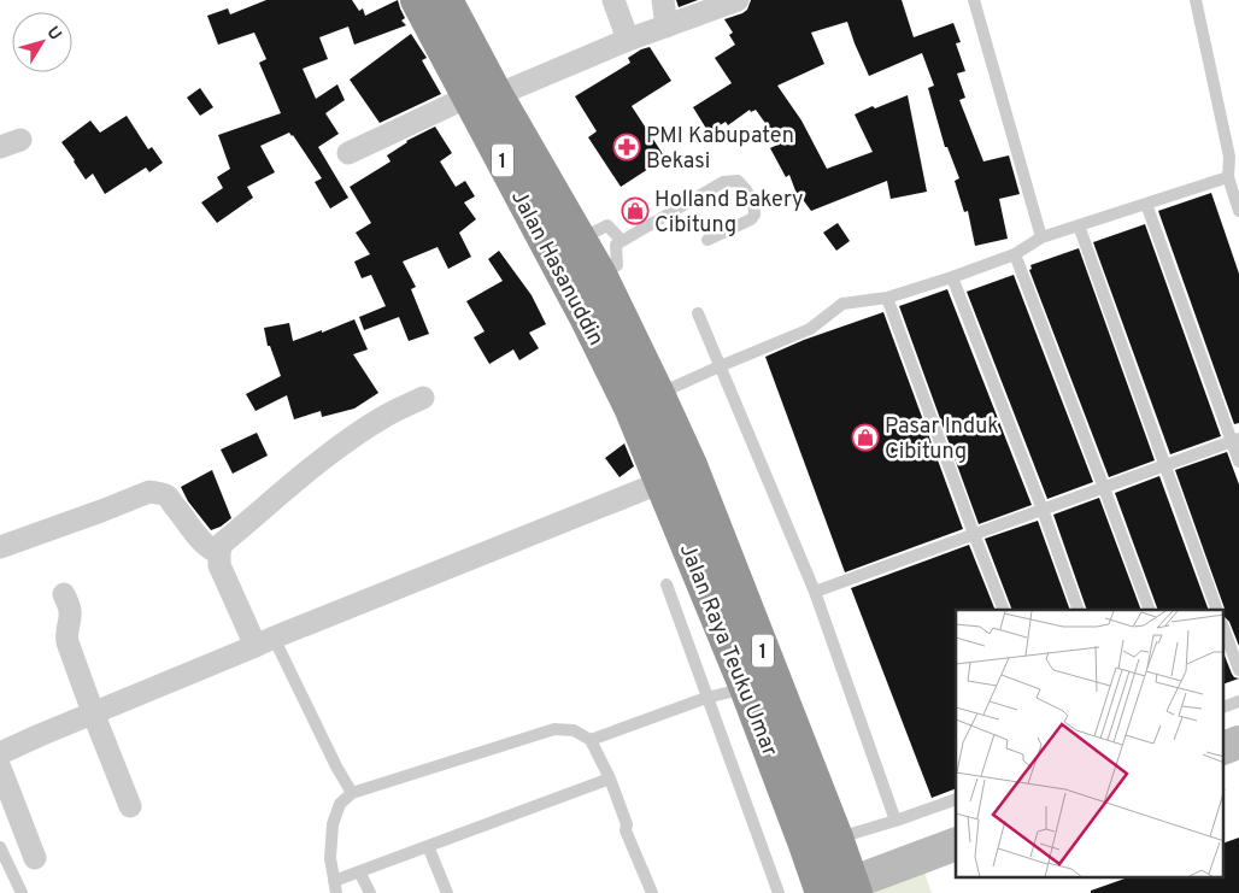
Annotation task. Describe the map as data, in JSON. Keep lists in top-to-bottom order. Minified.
{"streets":{"highway":["1","Jalan Hasanuddin","Jalan Raya Teuku Umar"]},"crossings":[["Jalan Hasanuddin","Jalan Raya Teuku Umar"]],"places":{"pharmacy":["PMI Kabupaten Bekasi"],"shop":["Holland Bakery Cibitung","Pasar Induk Cibitung"]},"north":"top right"}
